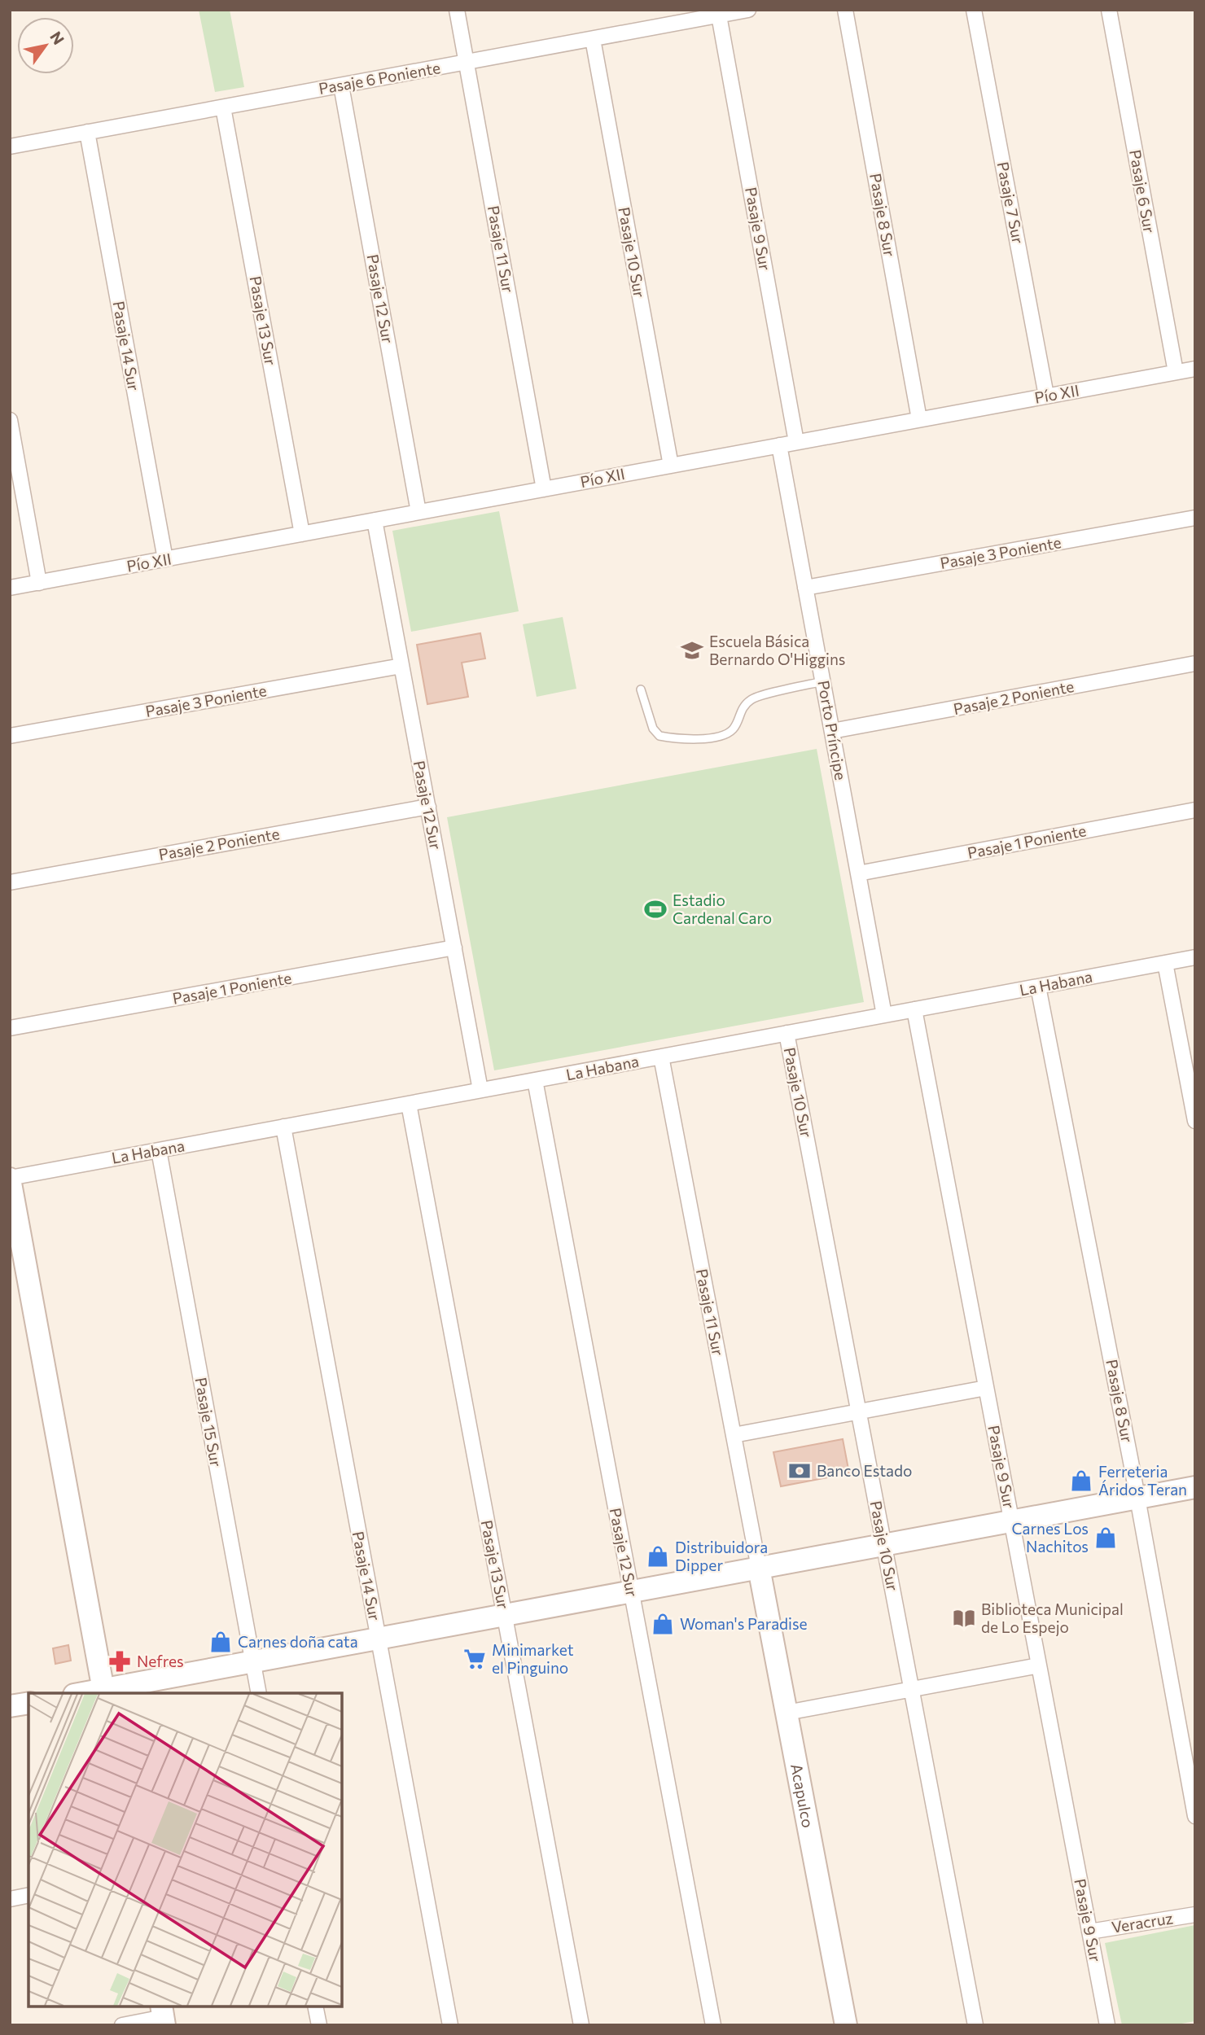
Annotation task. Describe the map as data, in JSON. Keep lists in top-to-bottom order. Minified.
{"streets":{"main road":["Acapulco"],"street":["Pasaje 6 Poniente","Pasaje 6 Sur","Pasaje 7 Sur","Pasaje 8 Sur","Pasaje 9 Sur","Pasaje 11 Sur","Pasaje 10 Sur","Pasaje 12 Sur","Pasaje 13 Sur","Pasaje 14 Sur","Pío XII","Pasaje 3 Poniente","Pasaje 2 Poniente","Porto Príncipe","Pasaje 1 Poniente","La Habana","Pasaje 15 Sur","Veracruz"]},"crossings":[["Pasaje 6 Poniente","Pasaje 9 Sur"],["Pasaje 6 Poniente","Pasaje 11 Sur"],["Pasaje 6 Poniente","Pasaje 10 Sur"],["Pasaje 6 Poniente","Pasaje 12 Sur"],["Pasaje 6 Poniente","Pasaje 13 Sur"],["Pasaje 6 Poniente","Pasaje 14 Sur"],["Pasaje 6 Sur","Pío XII"],["Pasaje 7 Sur","Pío XII"],["Pasaje 8 Sur","Pío XII"],["Pasaje 8 Sur","La Habana"],["Pasaje 9 Sur","Pío XII"],["Pasaje 9 Sur","La Habana"],["Pasaje 9 Sur","Veracruz"],["Pasaje 11 Sur","Pío XII"],["Pasaje 11 Sur","La Habana"],["Pasaje 11 Sur","Acapulco"],["Pasaje 10 Sur","Pío XII"],["Pasaje 10 Sur","La Habana"],["Pasaje 12 Sur","Pío XII"],["Pasaje 12 Sur","Pasaje 3 Poniente"],["Pasaje 12 Sur","Pasaje 2 Poniente"],["Pasaje 12 Sur","Pasaje 1 Poniente"],["Pasaje 12 Sur","La Habana"],["Pasaje 13 Sur","Pío XII"],["Pasaje 13 Sur","La Habana"],["Pasaje 14 Sur","Pío XII"],["Pasaje 14 Sur","La Habana"],["Pío XII","Porto Príncipe"],["Pasaje 3 Poniente","Porto Príncipe"],["Pasaje 2 Poniente","Porto Príncipe"],["Porto Príncipe","Pasaje 1 Poniente"],["Porto Príncipe","La Habana"],["La Habana","Pasaje 15 Sur"]],"places":{"school or university":["Escuela Básica Bernardo O'Higgins"],"sports":["Estadio Cardenal Caro"],"bank":["Banco Estado"],"shop":["Ferreteria Áridos Teran","Carnes Los Nachitos","Distribuidora Dipper","Woman's Paradise","Carnes doña cata"],"library":["Biblioteca Municipal de Lo Espejo"],"supermarket":["Minimarket el Pinguino"],"pharmacy":["Nefres"]},"north":"top right"}
